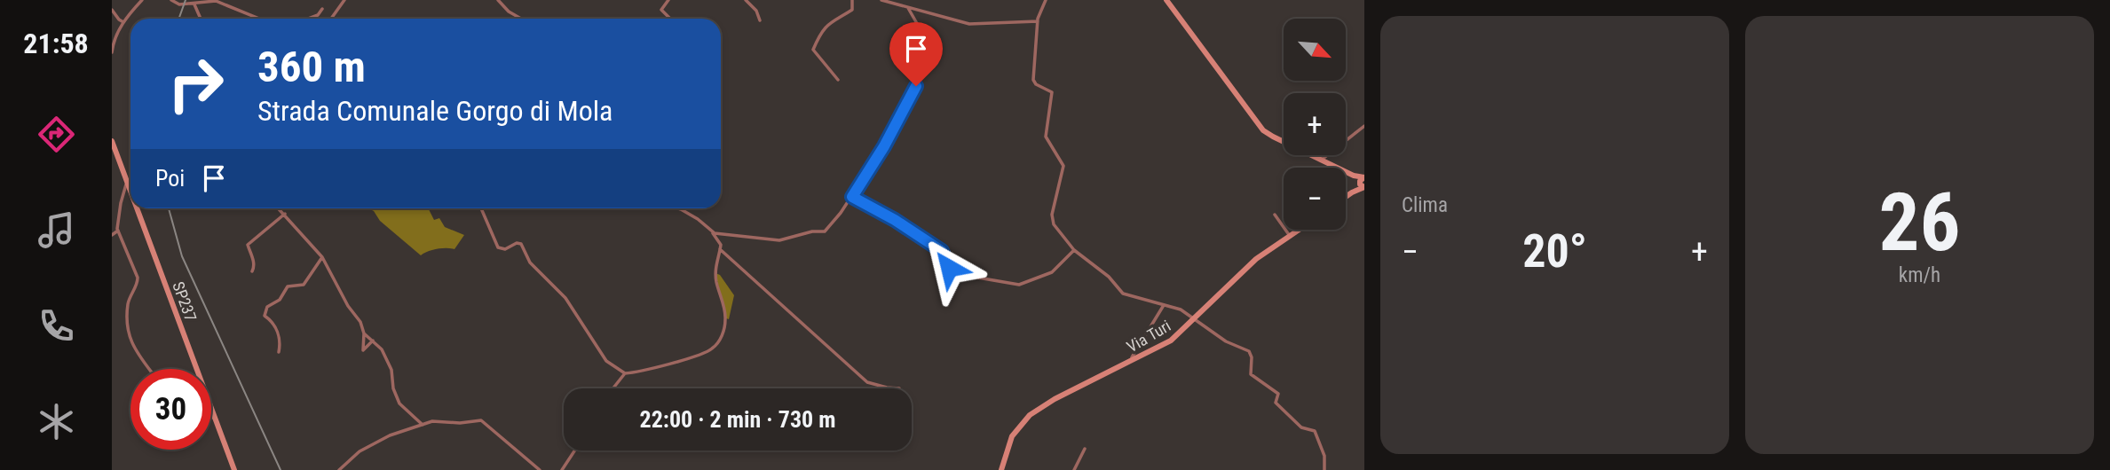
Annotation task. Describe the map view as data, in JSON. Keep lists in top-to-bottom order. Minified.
{"streets":{"main road":["SP237","Via Turi"]},"north":"bottom right","page":{"tabs":"21:58","tile":["Clima",["26","km/h"]],"map_buttons":["+","−"],"turn":["360 m","Strada Comunale Gorgo di Mola"],"then":"Poi","heat":["−","20°","+"],"limit":"30","trip":"22:00 · 2 min · 730 m"}}
